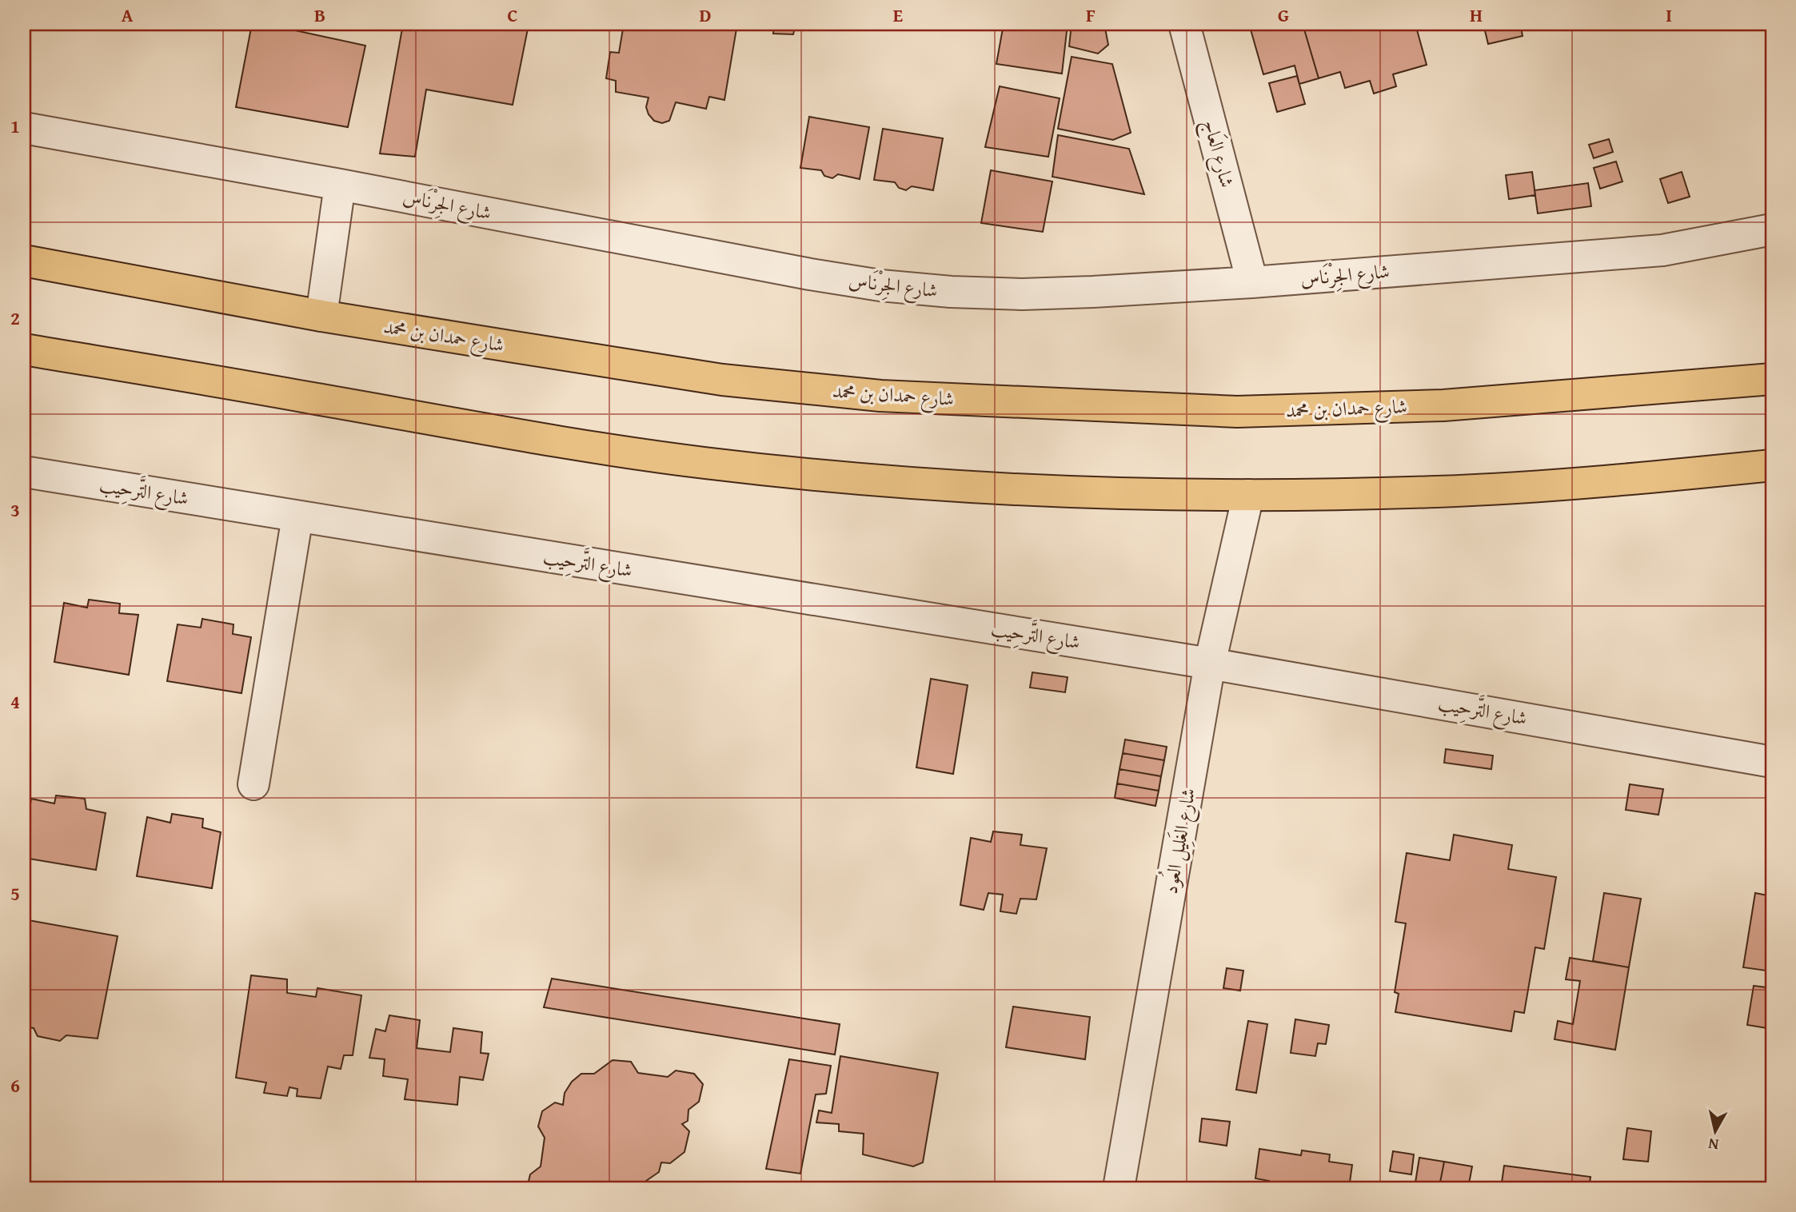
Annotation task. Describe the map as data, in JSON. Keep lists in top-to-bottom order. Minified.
{"streets":{"main road":["شارع حمدان بن محمد"],"street":["شارع العَاج","شارع الجِرْنَاس","شارع التَّرحِيب","شارع الغَلِيل العُود"]},"crossings":[["شارع العَاج","شارع الجِرْنَاس"],["شارع التَّرحِيب","شارع الغَلِيل العُود"]],"north":"bottom","grid":{"columns":["A","B","C","D","E","F","G","H","I"],"rows":["1","2","3","4","5","6"]}}
